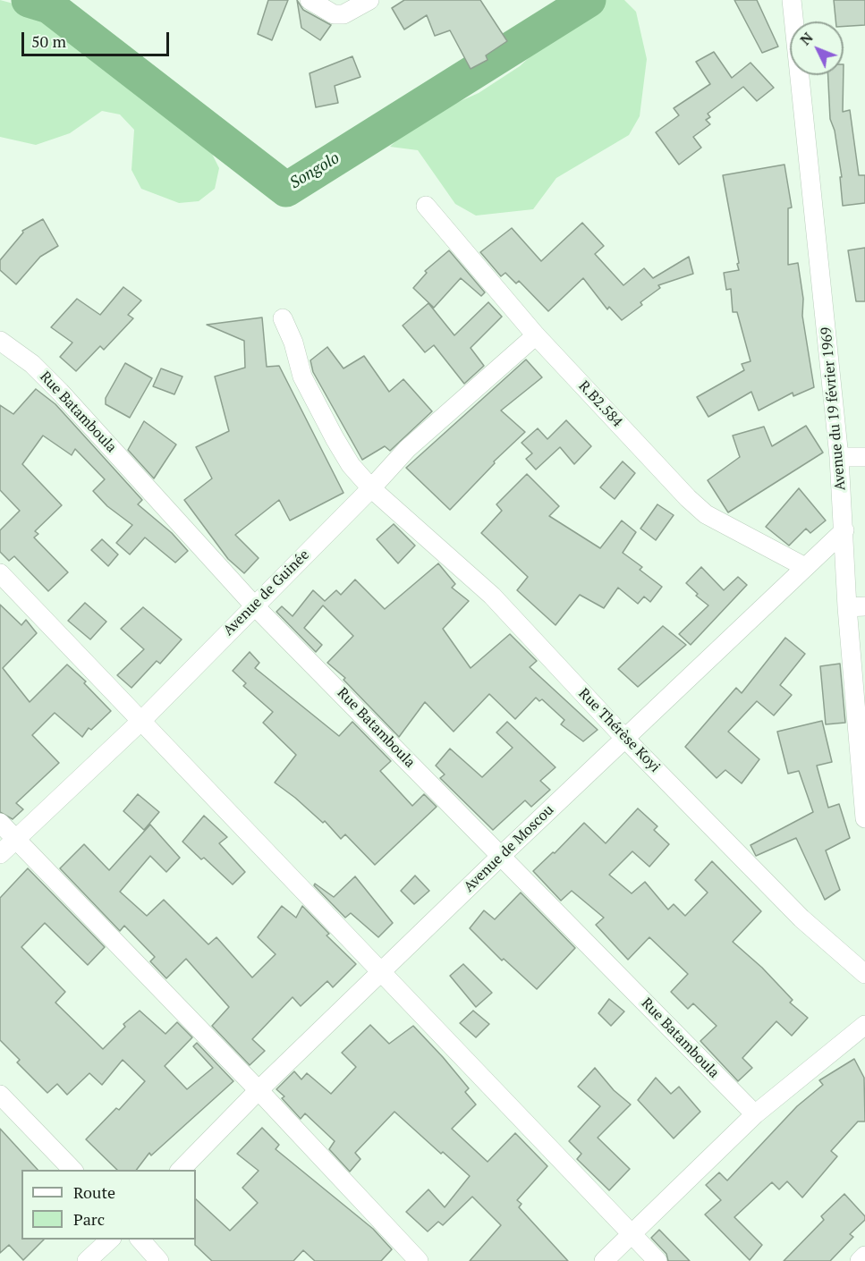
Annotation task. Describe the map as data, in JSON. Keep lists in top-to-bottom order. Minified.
{"streets":{"street":["R.B2.584","Avenue du 19 février 1969","Rue Batamboula","Avenue de Guinée","Rue Thérèse Koyi","Avenue de Moscou"]},"crossings":[["R.B2.584","Avenue de Guinée"],["R.B2.584","Avenue de Moscou"],["Avenue du 19 février 1969","Avenue de Moscou"],["Rue Batamboula","Avenue de Guinée"],["Rue Batamboula","Avenue de Moscou"],["Avenue de Guinée","Rue Thérèse Koyi"],["Rue Thérèse Koyi","Avenue de Moscou"]],"water":["Songolo"],"legend":["Route","Parc"],"scale_bar":"50 m","north":"top left"}
